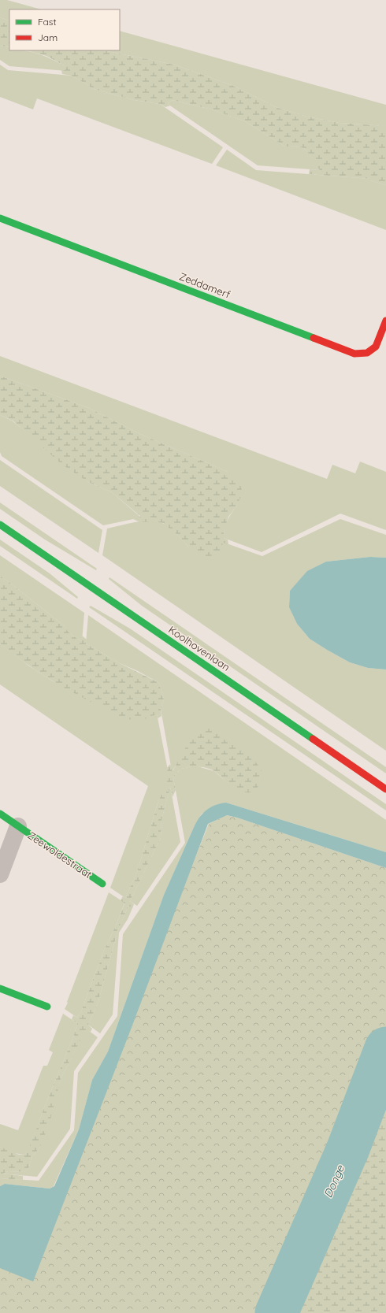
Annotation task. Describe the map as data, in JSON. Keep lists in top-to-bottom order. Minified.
{"streets":{"street":["Zeddamerf","Koolhovenlaan","Zeewoldestraat"]},"water":["Donge"],"legend":["Fast","Jam"]}
